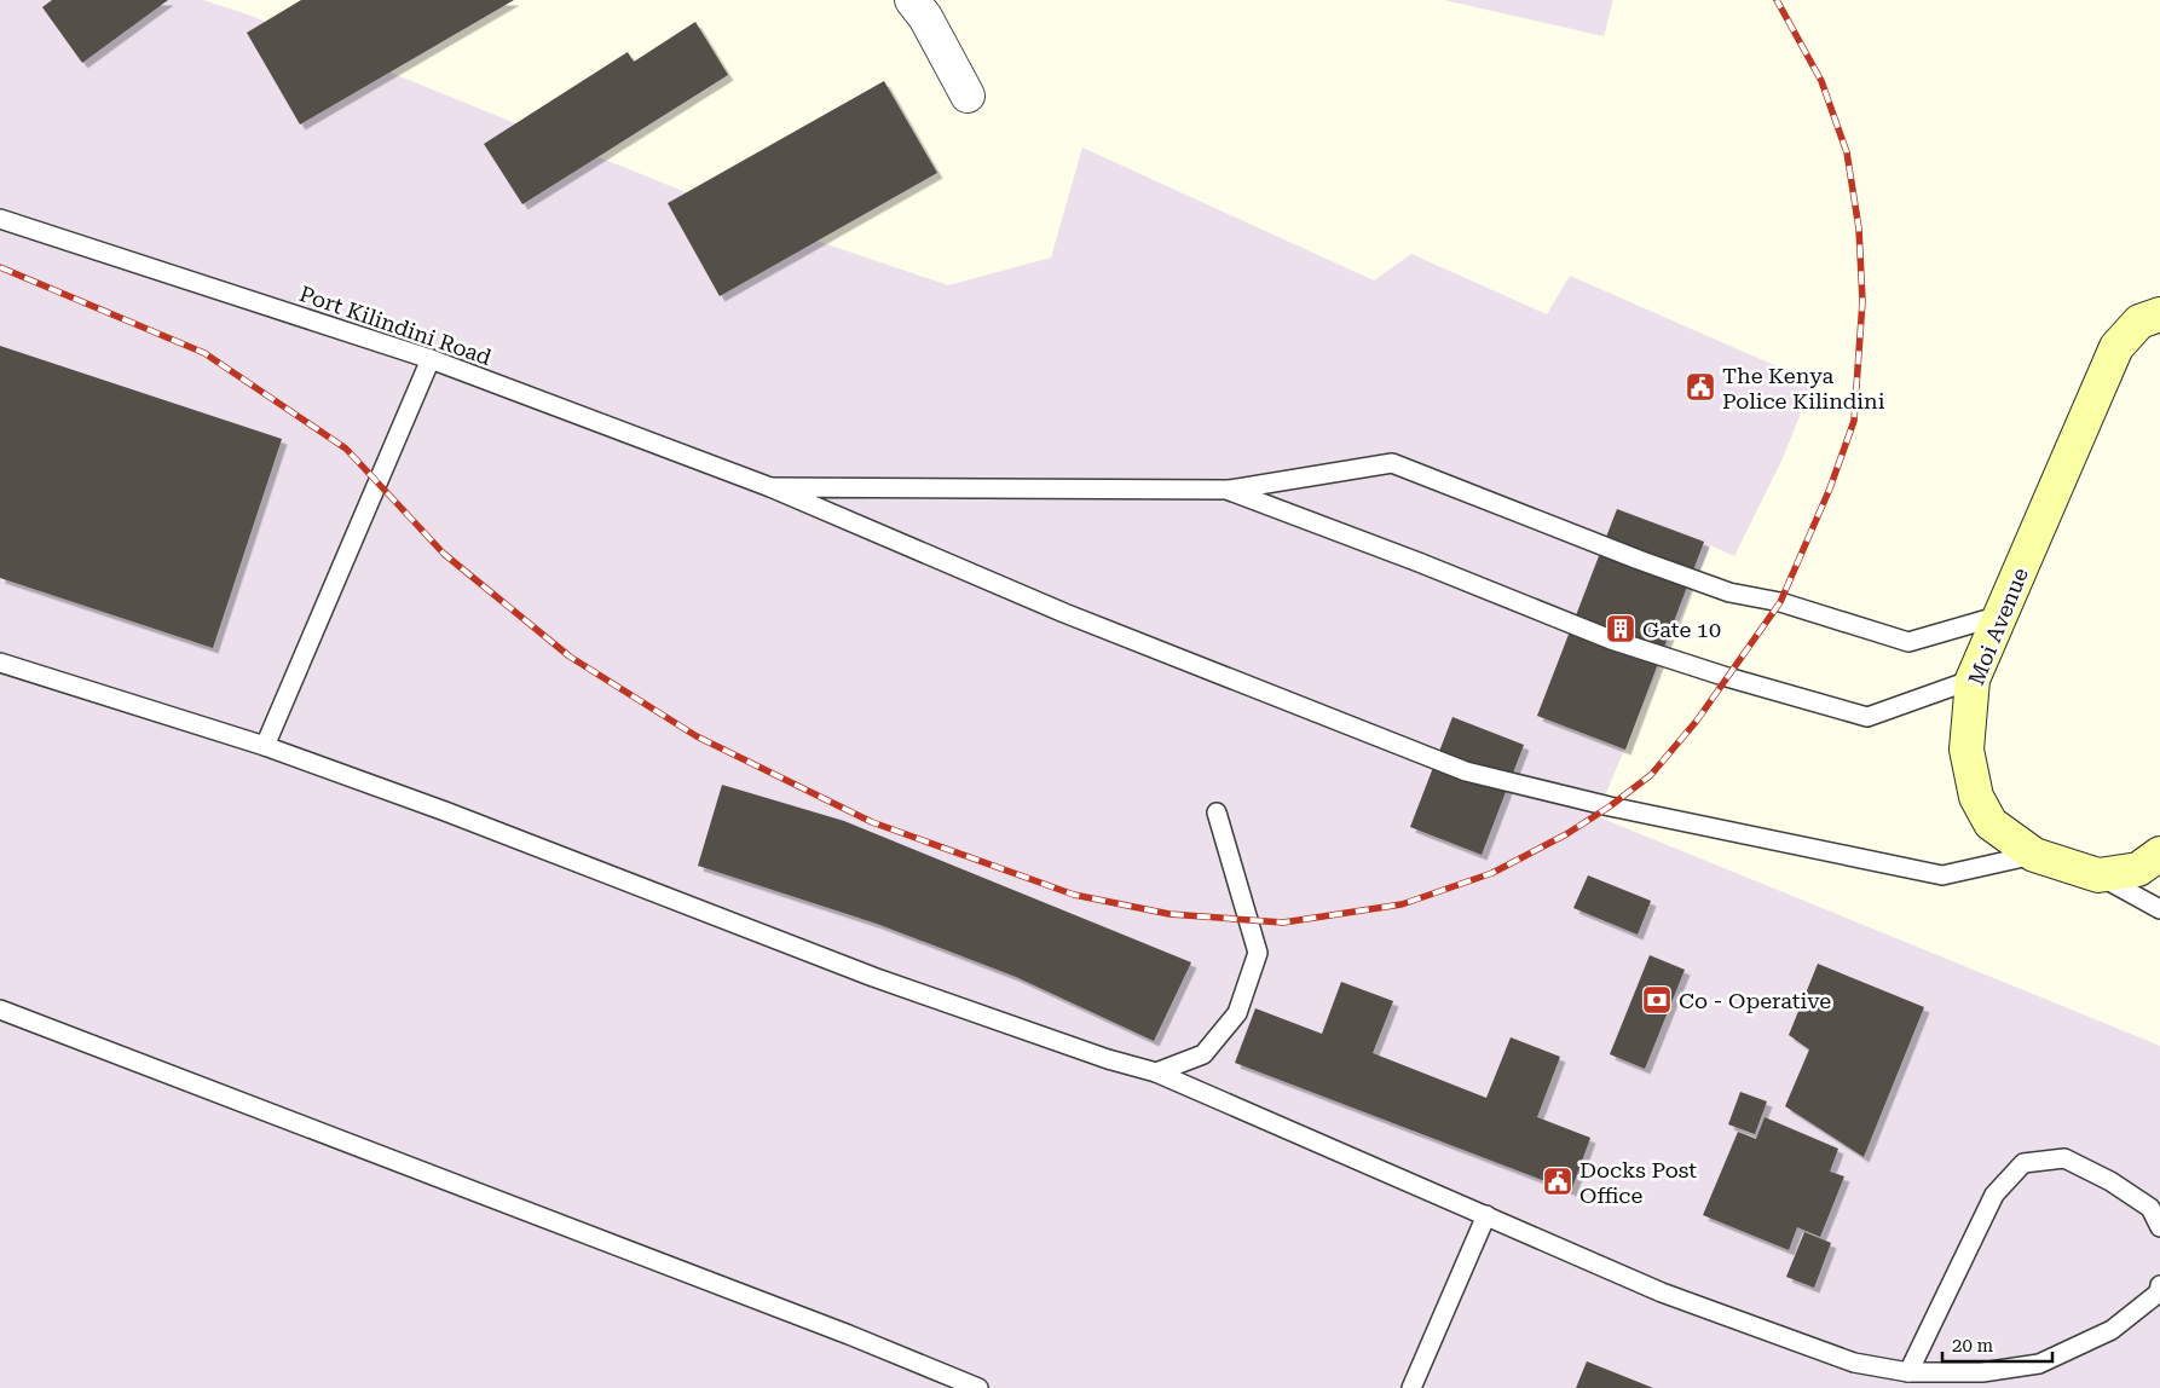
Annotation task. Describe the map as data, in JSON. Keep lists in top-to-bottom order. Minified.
{"streets":{"main road":["Moi Avenue"],"lane":["Port Kilindini Road"]},"crossings":[["Port Kilindini Road","Moi Avenue"]],"places":{"public building":["The Kenya Police Kilindini","Docks Post Office"],"building":["Gate 10"],"bank":["Co - Operative"]},"scale_bar":"20 m"}
